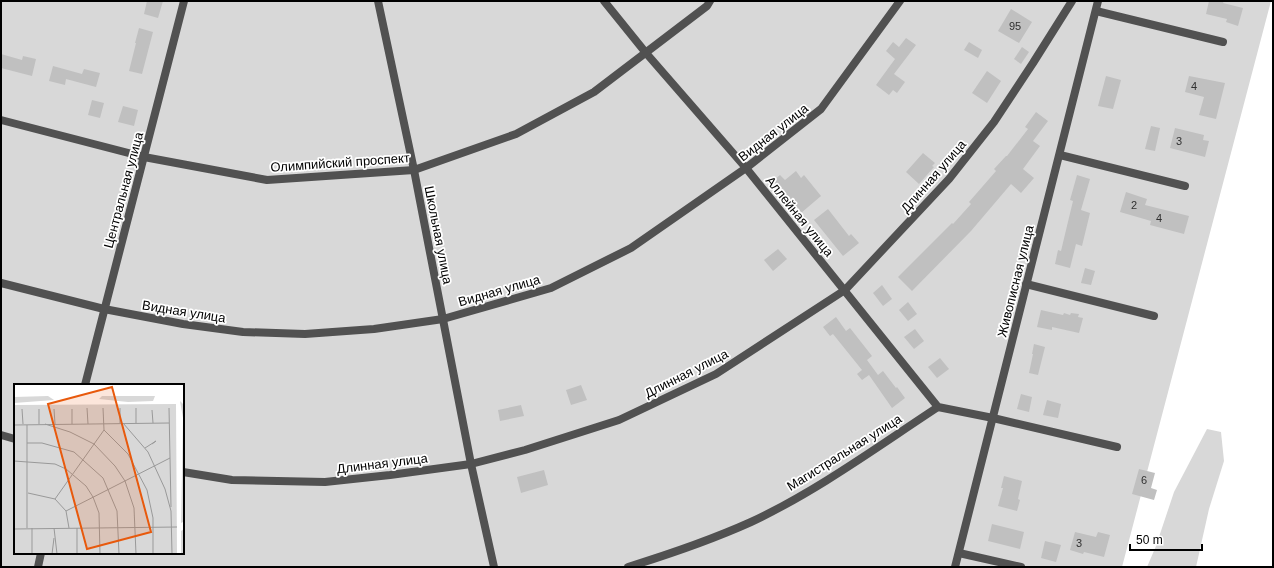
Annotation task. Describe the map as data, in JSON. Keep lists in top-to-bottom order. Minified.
{"streets":{"street":["Видная улица","Олимпийский проспект","Длинная улица","Центральная улица","Аллейная улица","Школьная улица","Живописная улица","Магистральная улица"]},"crossings":[["Видная улица","Центральная улица"],["Видная улица","Аллейная улица"],["Видная улица","Школьная улица"],["Олимпийский проспект","Центральная улица"],["Олимпийский проспект","Аллейная улица"],["Олимпийский проспект","Школьная улица"],["Длинная улица","Аллейная улица"],["Длинная улица","Школьная улица"],["Аллейная улица","Магистральная улица"]],"house_numbers":["95","4","3","2","4","6","3"],"scale_bar":"50 m"}
